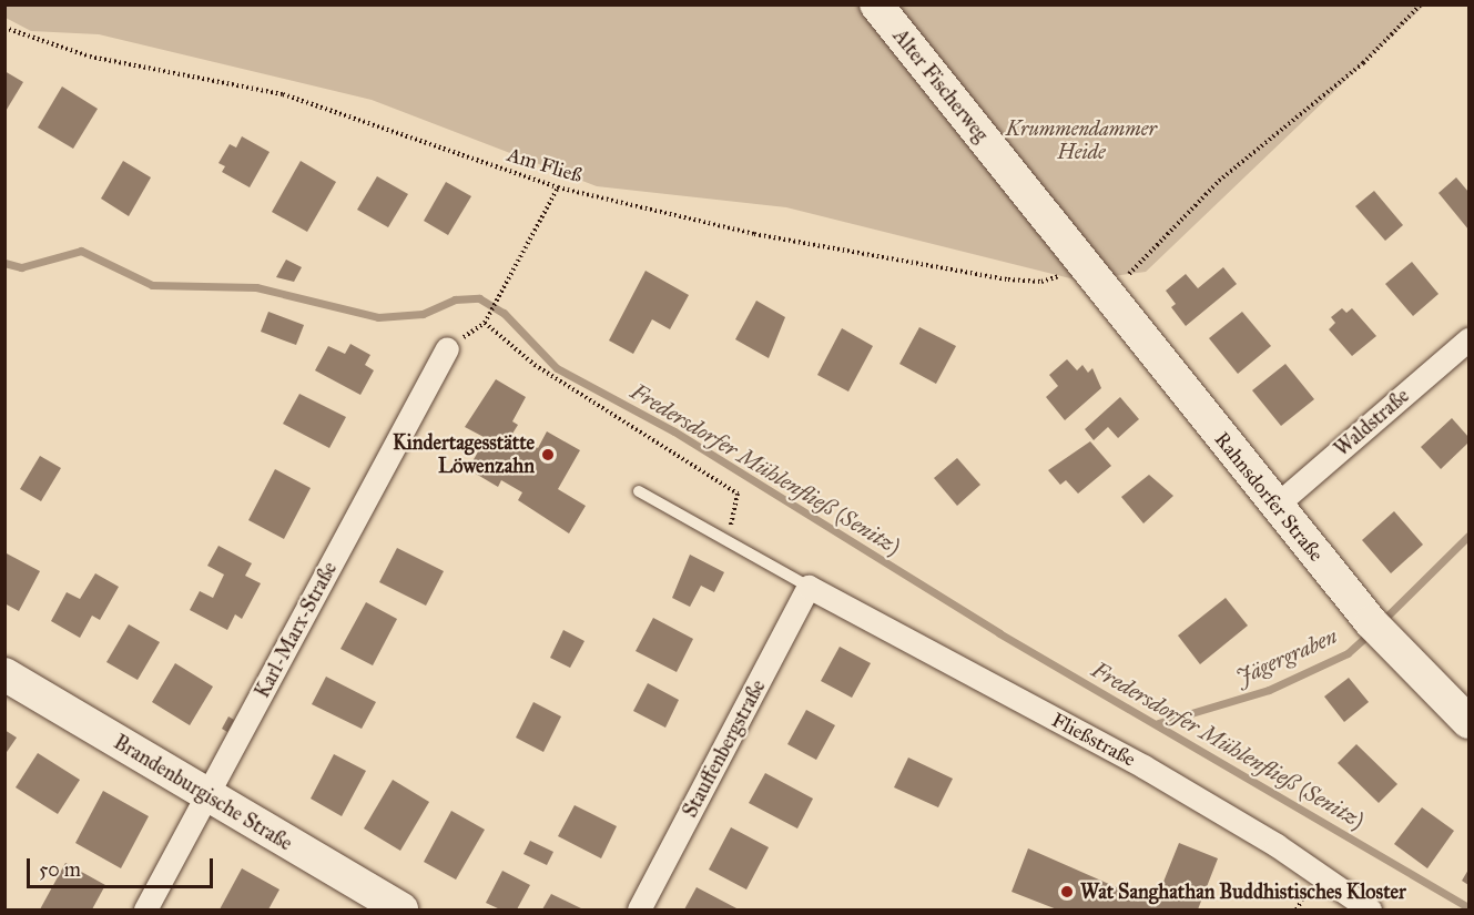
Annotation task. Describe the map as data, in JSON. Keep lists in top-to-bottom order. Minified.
{"streets":{"street":["Alter Fischerweg","Waldstraße","Rahnsdorfer Straße","Karl-Marx-Straße","Fließstraße","Stauffenbergstraße","Brandenburgische Straße"],"path":["Am Fließ"]},"crossings":[["Alter Fischerweg","Am Fließ"],["Alter Fischerweg","Rahnsdorfer Straße"],["Am Fließ","Rahnsdorfer Straße"],["Waldstraße","Rahnsdorfer Straße"],["Karl-Marx-Straße","Brandenburgische Straße"],["Fließstraße","Stauffenbergstraße"]],"water":["Fredersdorfer Mühlenfließ (Senitz)","Jägergraben"],"parks":["Krummendammer Heide"],"places":["Kindertagesstätte Löwenzahn","Wat Sanghathan Buddhistisches Kloster"],"scale_bar":"50 m"}
